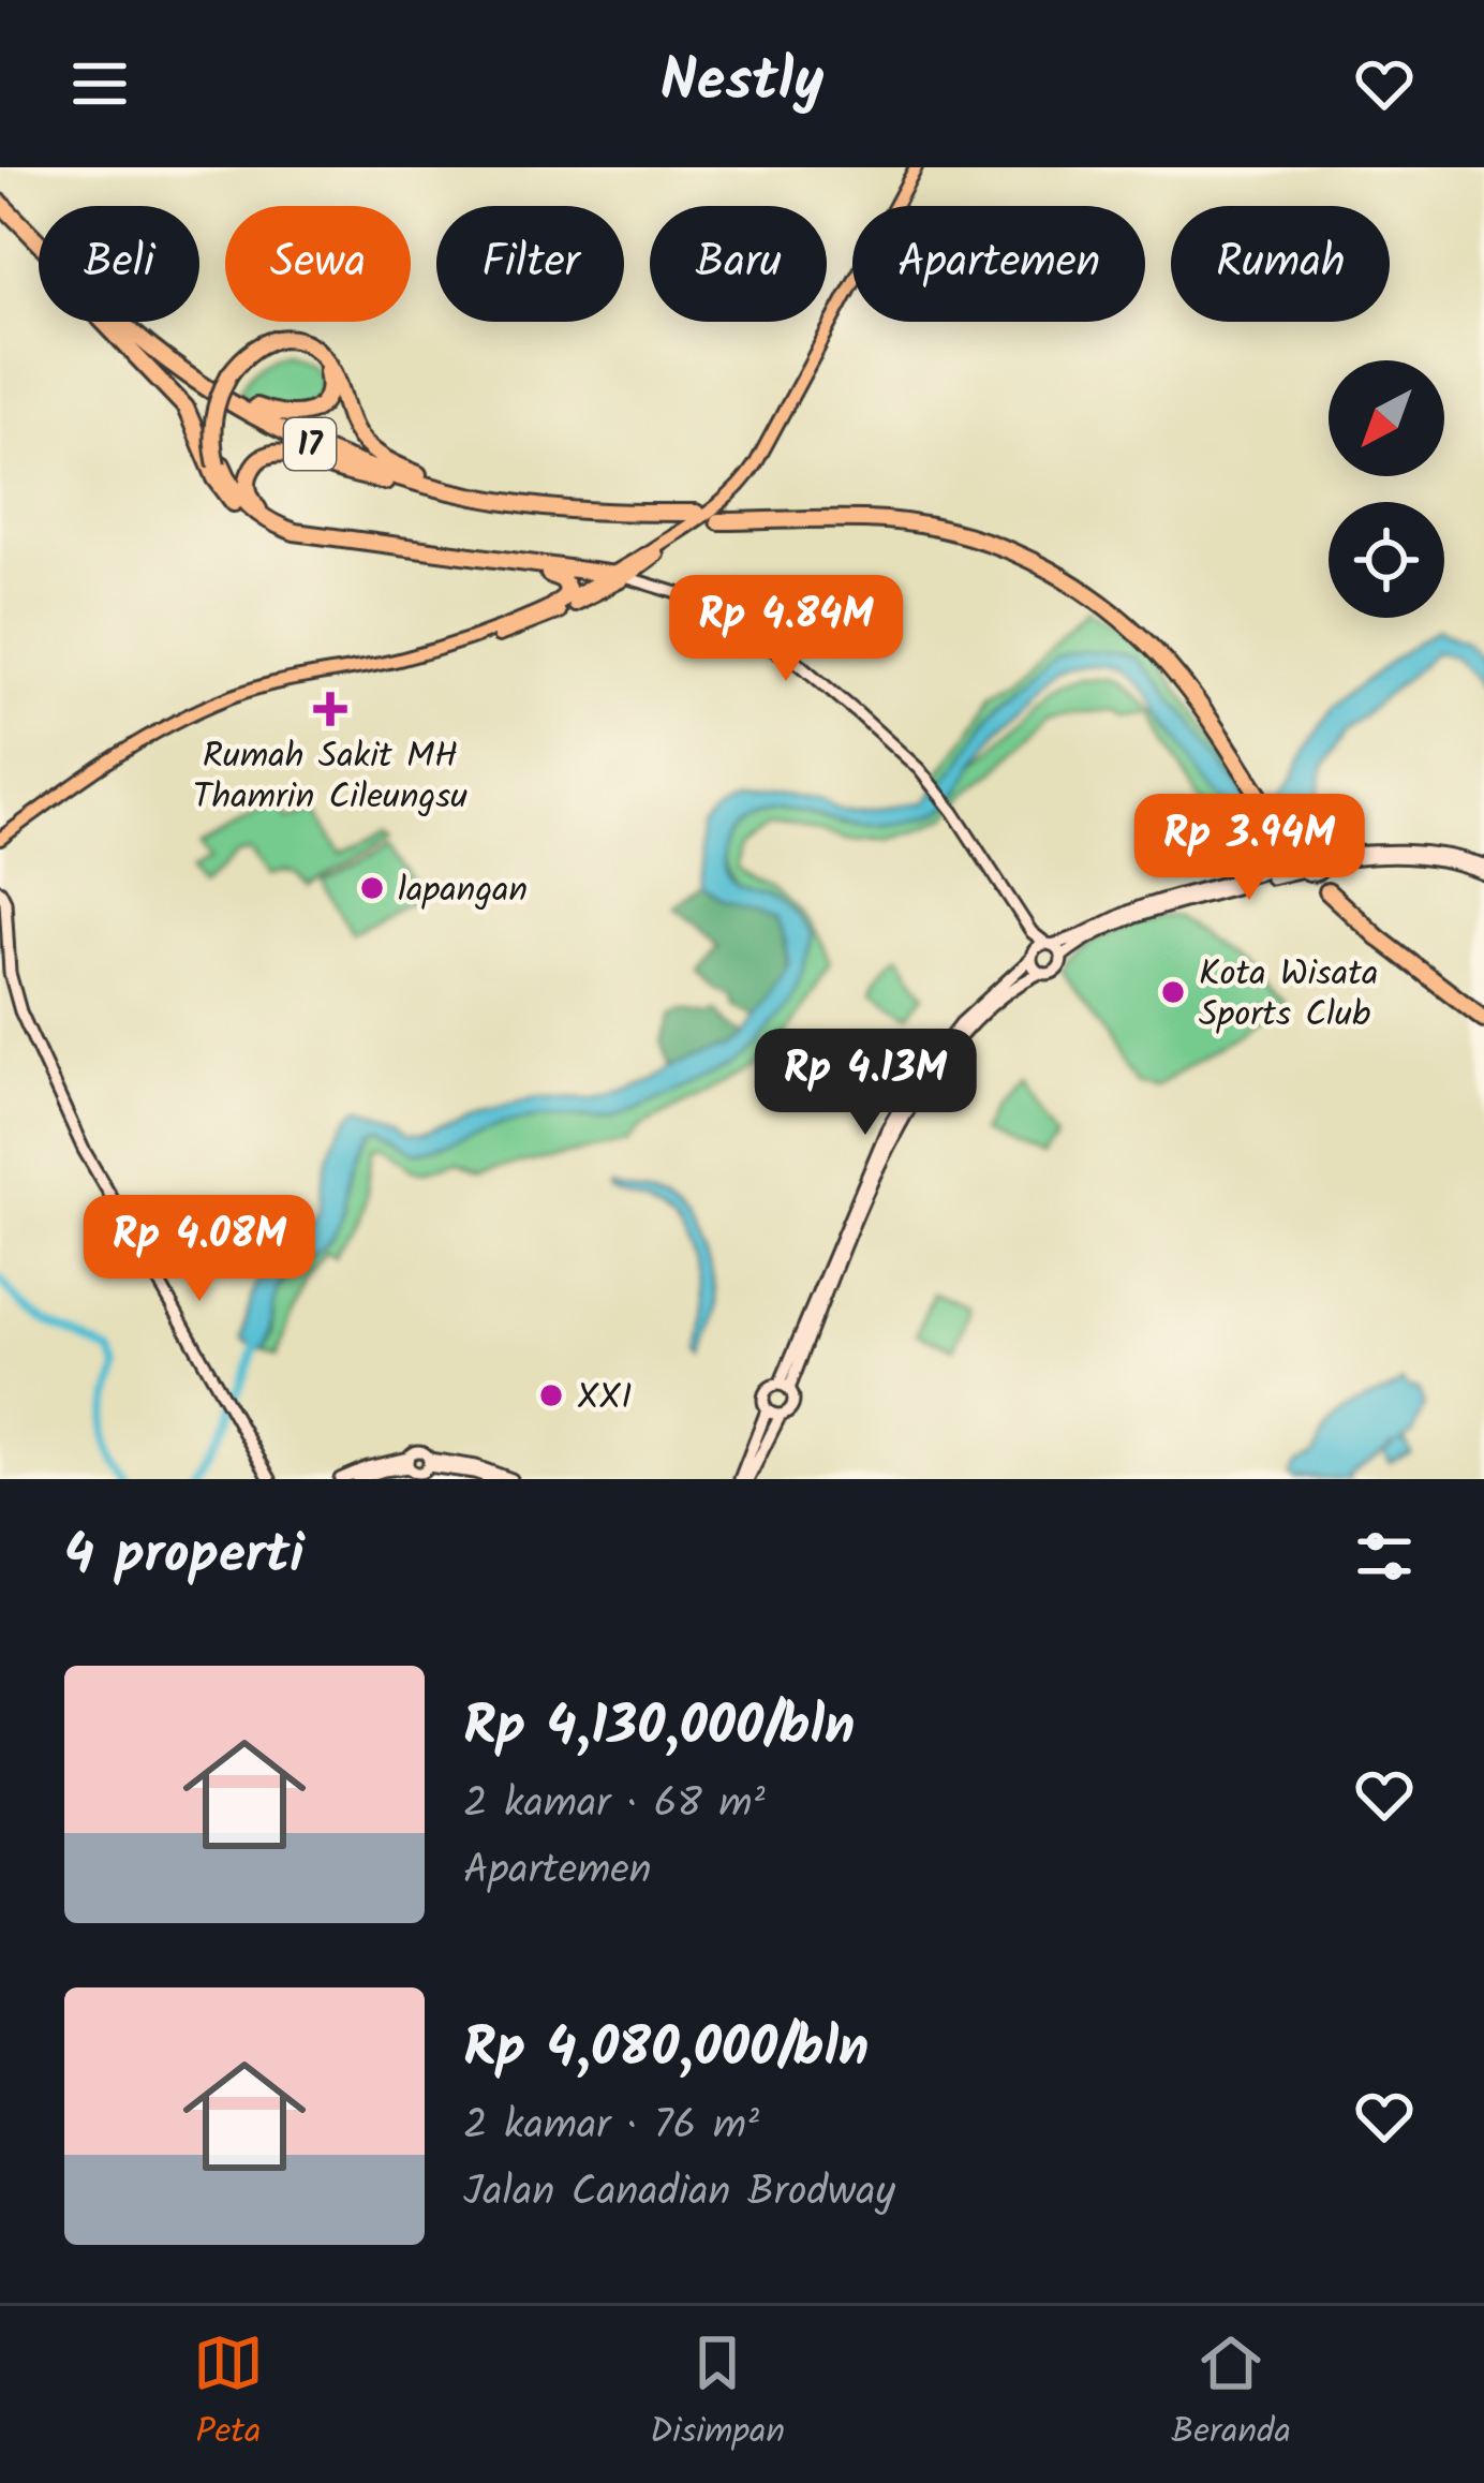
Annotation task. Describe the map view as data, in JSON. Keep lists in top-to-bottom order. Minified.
{"streets":{"highway":["17"]},"places":{"health":["Rumah Sakit MH Thamrin Cileungsu"],"other":["lapangan","Kota Wisata Sports Club","XXI"]},"north":"bottom left","page":{"header":"Nestly","chip":["Beli","Sewa","Filter","Baru","Apartemen","Rumah"],"price":["Rp 4.84M","Rp 3.94M","Rp 4.13M","Rp 4.08M"],"heading":"4 properti","list":[{"name":"Rp 4,130,000/bln","note":"2 kamar · 68 m² · Apartemen"},{"name":"Rp 4,080,000/bln","note":"2 kamar · 76 m² · Jalan Canadian Brodway"}],"tabs":["Peta","Disimpan","Beranda"]}}
